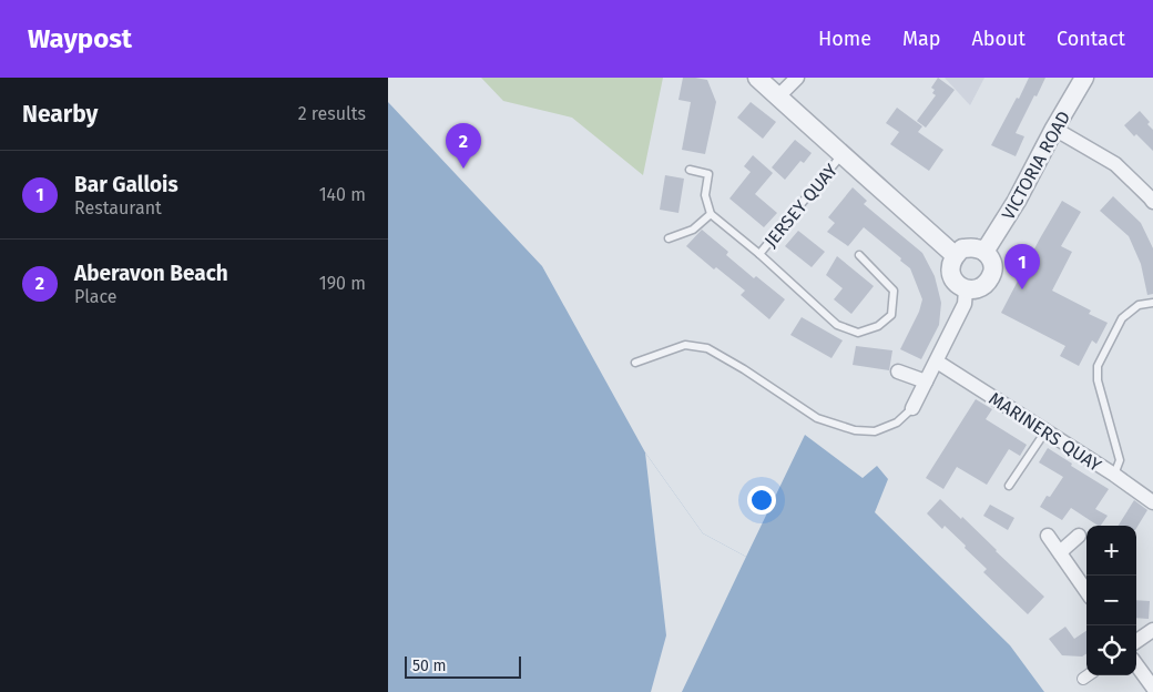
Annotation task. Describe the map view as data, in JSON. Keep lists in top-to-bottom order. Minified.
{"streets":{"street":["VICTORIA ROAD","MARINERS QUAY"],"lane":["JERSEY QUAY"]},"scale_bar":"50 m","page":{"header":"Waypost","nav":["Home","Map","About","Contact"],"heading":["Nearby","2 results"],"pins":["2","1"],"list":[{"mark":"1","name":"Bar Gallois","note":"Restaurant","value":"140 m"},{"mark":"2","name":"Aberavon Beach","note":"Place","value":"190 m"}],"map_buttons":["+","−"],"scale":"50 m"}}
